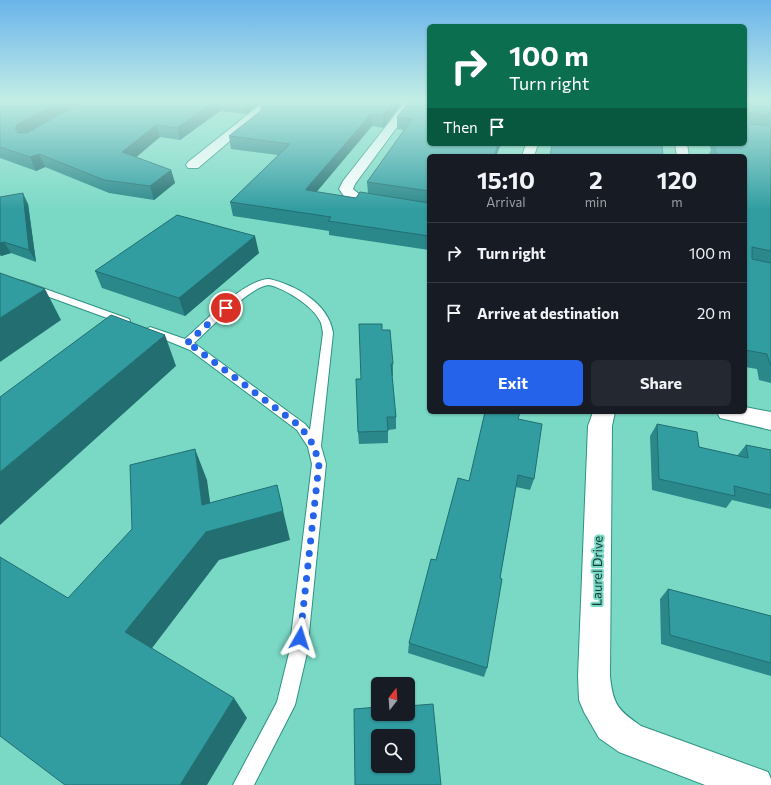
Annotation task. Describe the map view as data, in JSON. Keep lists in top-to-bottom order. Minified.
{"streets":{"street":["Laurel Drive"]},"north":"top","page":{"turn":["100 m","Turn right"],"then":"Then","eta":["15:10","Arrival","2","min","120","m"],"list":[{"name":"Turn right","value":"100 m"},{"name":"Arrive at destination","value":"20 m"}],"buttons":["Exit","Share"]}}
